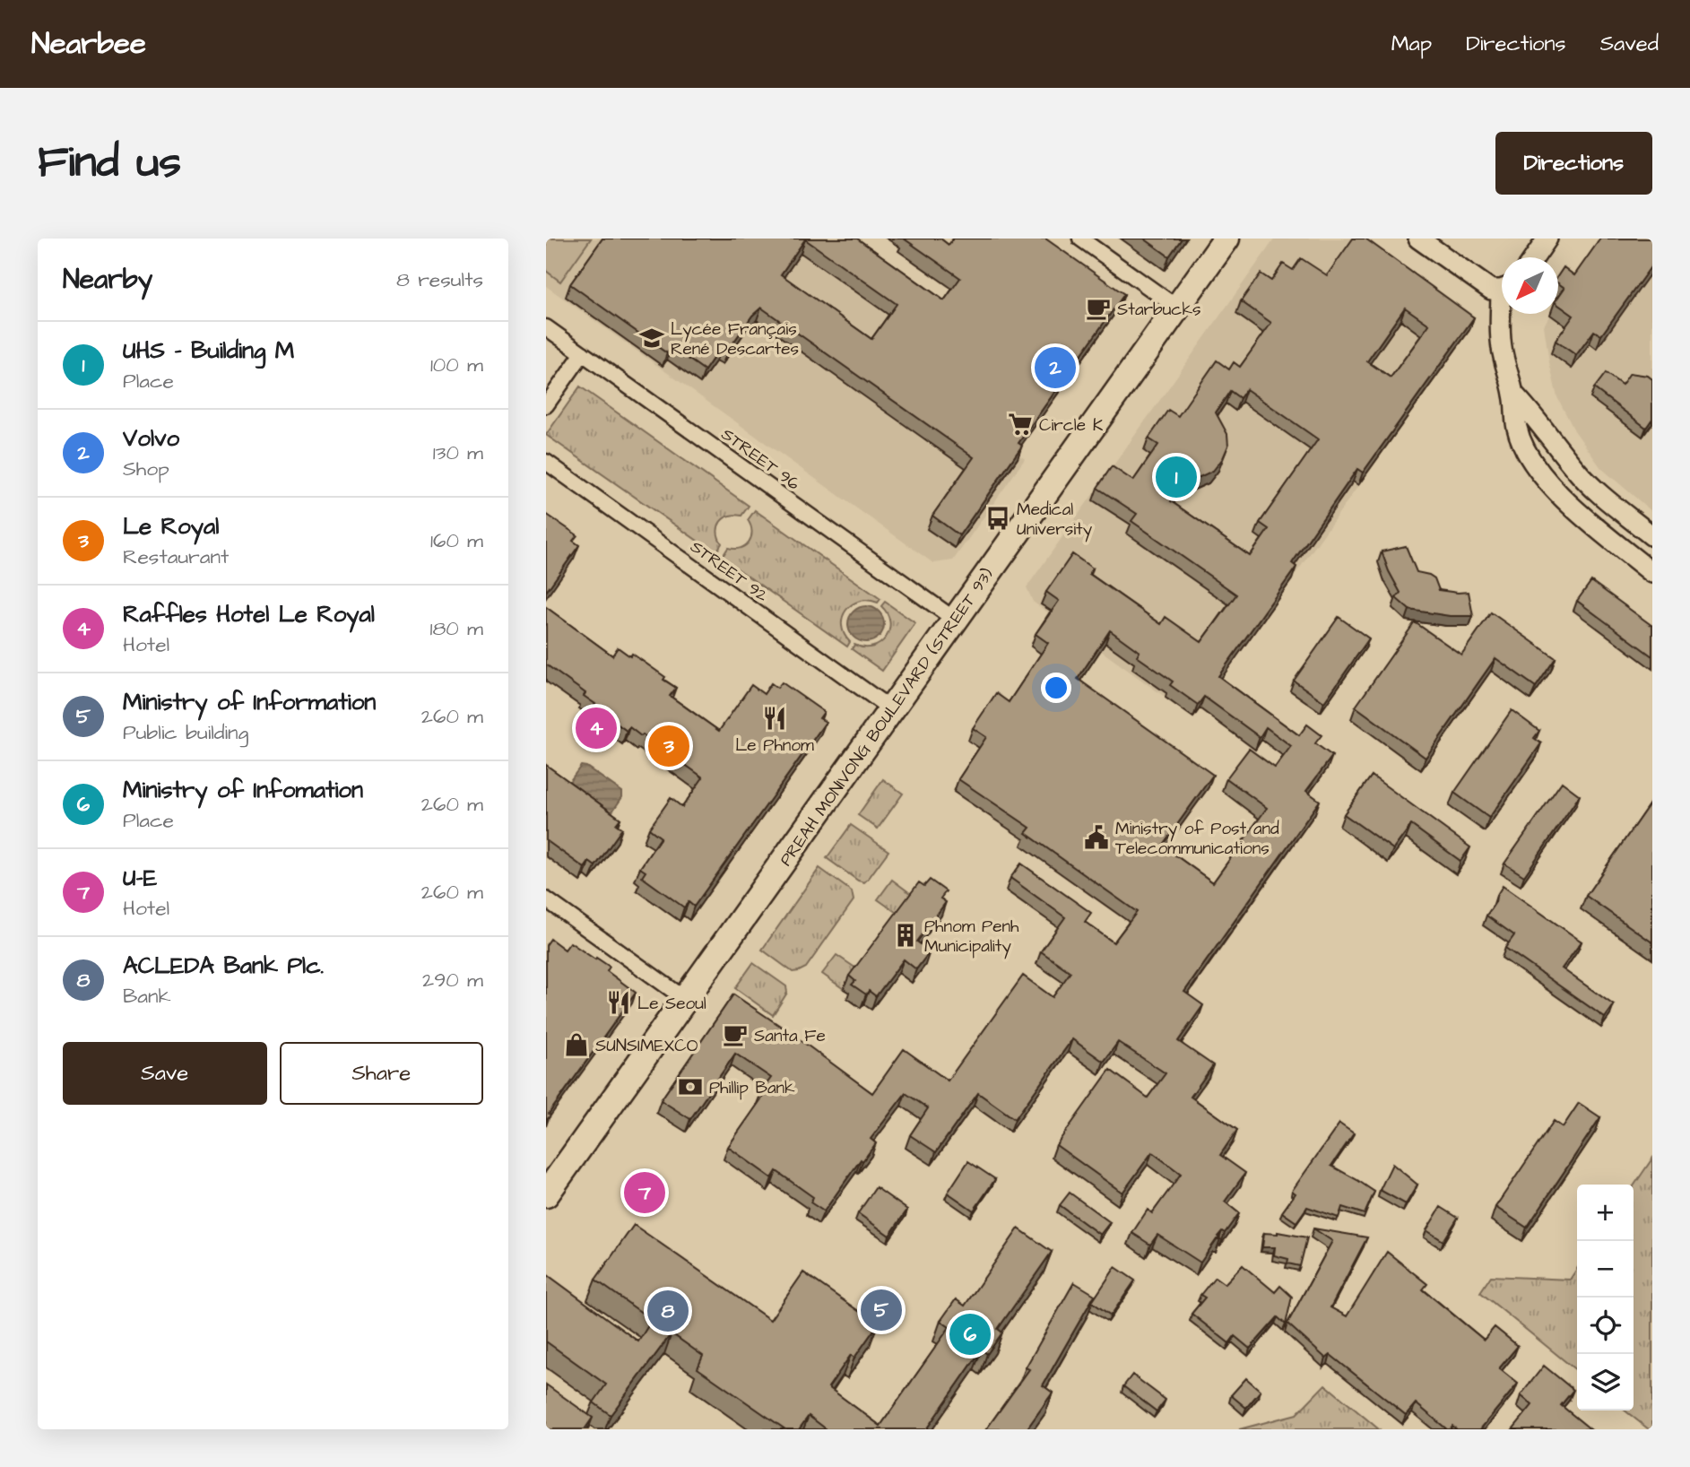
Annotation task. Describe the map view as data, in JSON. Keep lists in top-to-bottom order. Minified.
{"streets":{"highway":["PREAH MONIVONG BOULEVARD (STREET 93)"],"street":["STREET 96","STREET 92"]},"crossings":[["STREET 96","PREAH MONIVONG BOULEVARD (STREET 93)"],["STREET 92","PREAH MONIVONG BOULEVARD (STREET 93)"]],"places":{"cafe":["Starbucks","Santa Fe"],"school or university":["Lycée Français René Descartes"],"supermarket":["Circle K"],"bus stop":["Medical University"],"restaurant":["Le Phnom","Le Seoul"],"public building":["Ministry of Post and Telecommunications"],"building":["Phnom Penh Municipality"],"shop":["SUNSIMEXCO"],"bank":["Phillip Bank"]},"north":"bottom left","page":{"header":"Nearbee","nav":["Map","Directions","Saved"],"buttons":["Directions",["Save","Share"]],"title":"Find us","heading":["Nearby","8 results"],"list":[{"mark":"1","name":"UHS - Building M","note":"Place","value":"100 m"},{"mark":"2","name":"Volvo","note":"Shop","value":"130 m"},{"mark":"3","name":"Le Royal","note":"Restaurant","value":"160 m"},{"mark":"4","name":"Raffles Hotel Le Royal","note":"Hotel","value":"180 m"},{"mark":"5","name":"Ministry of Information","note":"Public building","value":"260 m"},{"mark":"6","name":"Ministry of Infomation","note":"Place","value":"260 m"},{"mark":"7","name":"U-E","note":"Hotel","value":"260 m"},{"mark":"8","name":"ACLEDA Bank Plc.","note":"Bank","value":"290 m"}],"pins":["2","1","4","3","7","5","8","6"],"map_buttons":["+","−"]}}
